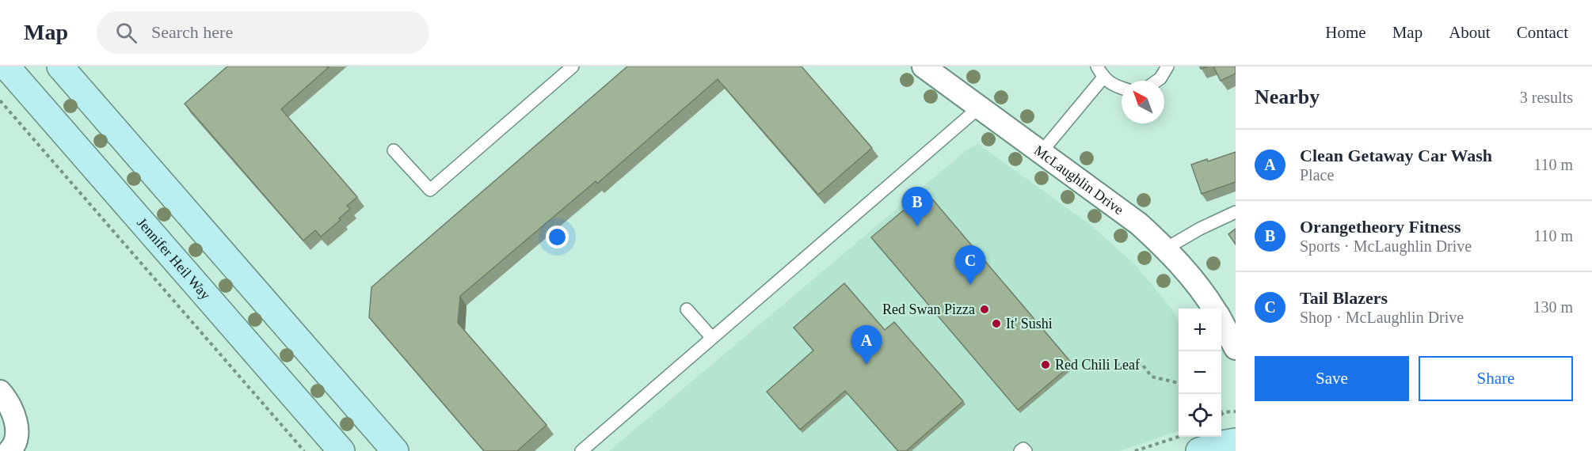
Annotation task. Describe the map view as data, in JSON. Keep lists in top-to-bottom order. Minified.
{"streets":{"main road":["Jennifer Heil Way"],"street":["McLaughlin Drive"]},"places":["Red Swan Pizza","It' Sushi","Red Chili Leaf"],"north":"top left","page":{"header":"Map","search":"Search here","nav":["Home","Map","About","Contact"],"heading":["Nearby","3 results"],"list":[{"mark":"A","name":"Clean Getaway Car Wash","note":"Place","value":"110 m"},{"mark":"B","name":"Orangetheory Fitness","note":"Sports · McLaughlin Drive","value":"110 m"},{"mark":"C","name":"Tail Blazers","note":"Shop · McLaughlin Drive","value":"130 m"}],"pins":["B","C","A"],"map_buttons":["+","−"],"buttons":["Save","Share"]}}
